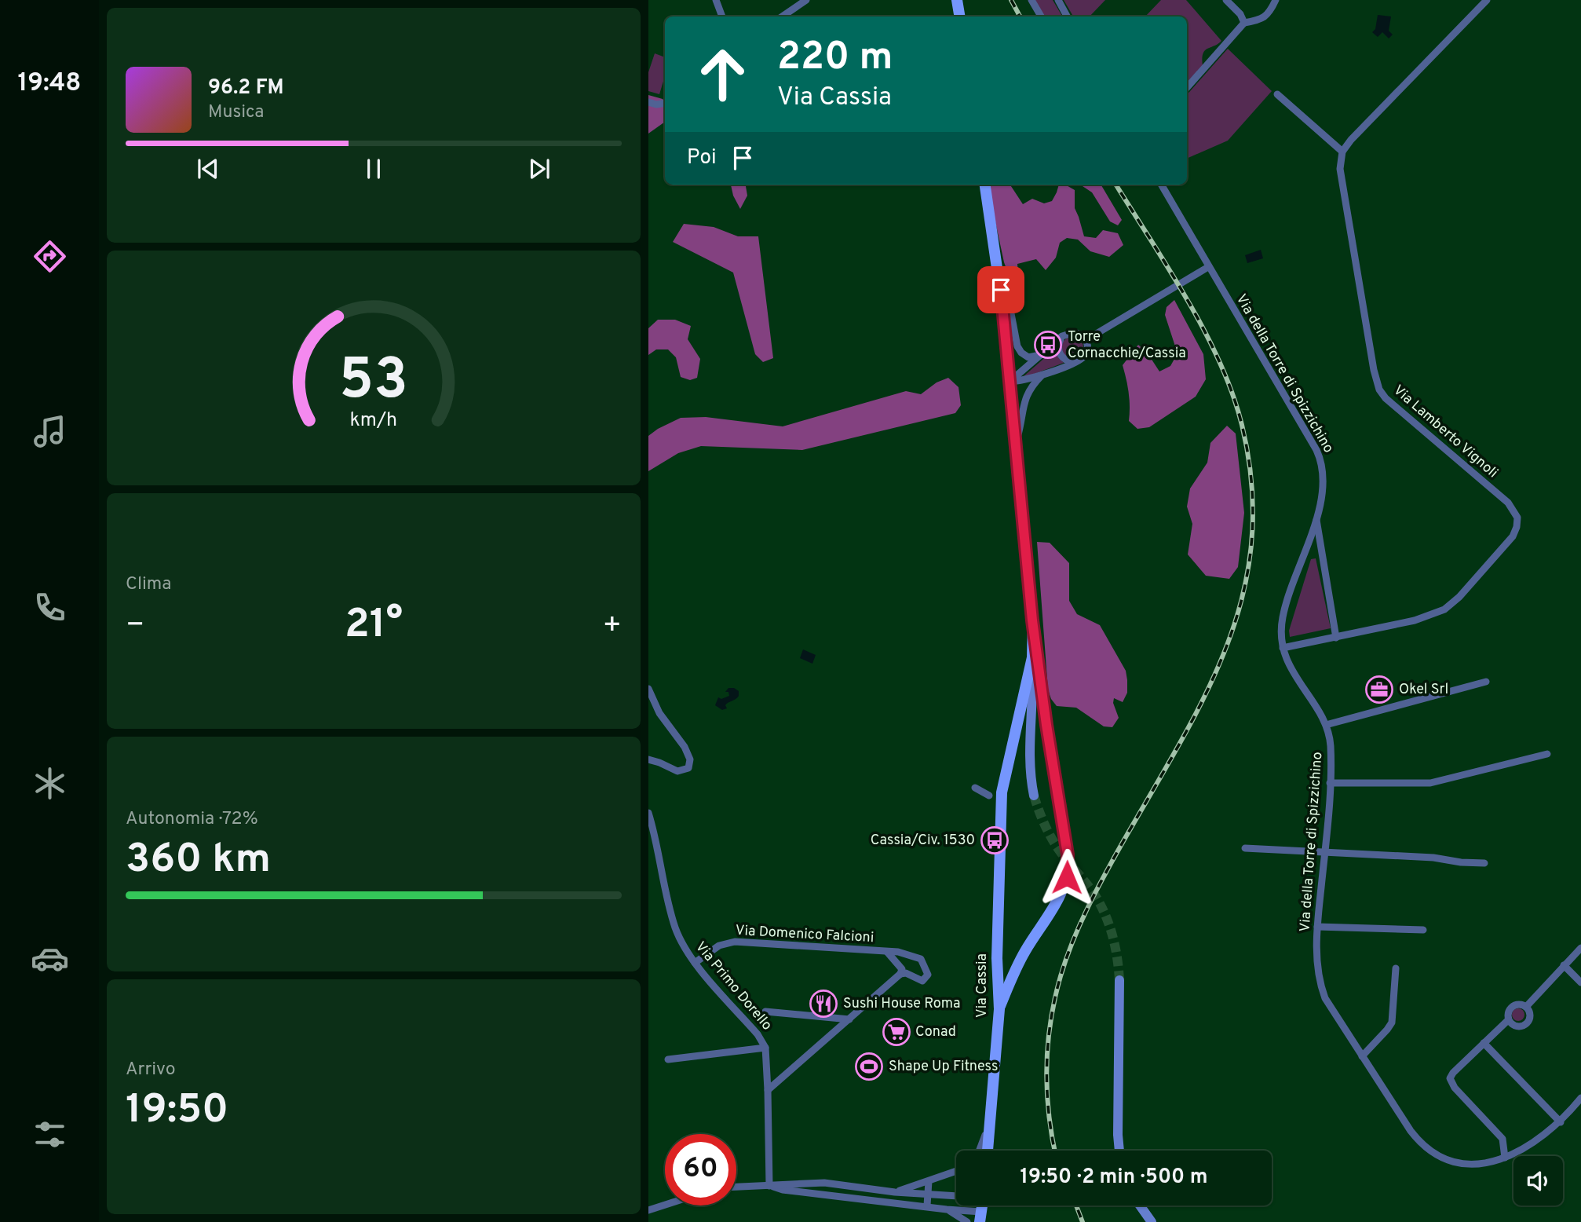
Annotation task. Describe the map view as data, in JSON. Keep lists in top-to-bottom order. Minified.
{"streets":{"main road":["Via Cassia"],"street":["Via della Torre di Spizzichino","Via Lamberto Vignoli","Via Domenico Falcioni","Via Primo Dorello"]},"crossings":[["Via della Torre di Spizzichino","Via Lamberto Vignoli"],["Via Domenico Falcioni","Via Primo Dorello"]],"places":{"bus stop":["Torre Cornacchie/Cassia","Cassia/Civ. 1530"],"office":["Okel Srl"],"restaurant":["Sushi House Roma"],"supermarket":["Conad"],"sports":["Shape Up Fitness"]},"page":{"tabs":"19:48","turn":["220 m","Via Cassia"],"song":["96.2 FM","Musica"],"then":"Poi","tile":["Clima",["Autonomia · 72%","360 km"],["Arrivo","19:50"]],"heat":["−","21°","+"],"limit":"60","trip":"19:50 · 2 min · 500 m","gauge":["53","km/h"]}}
